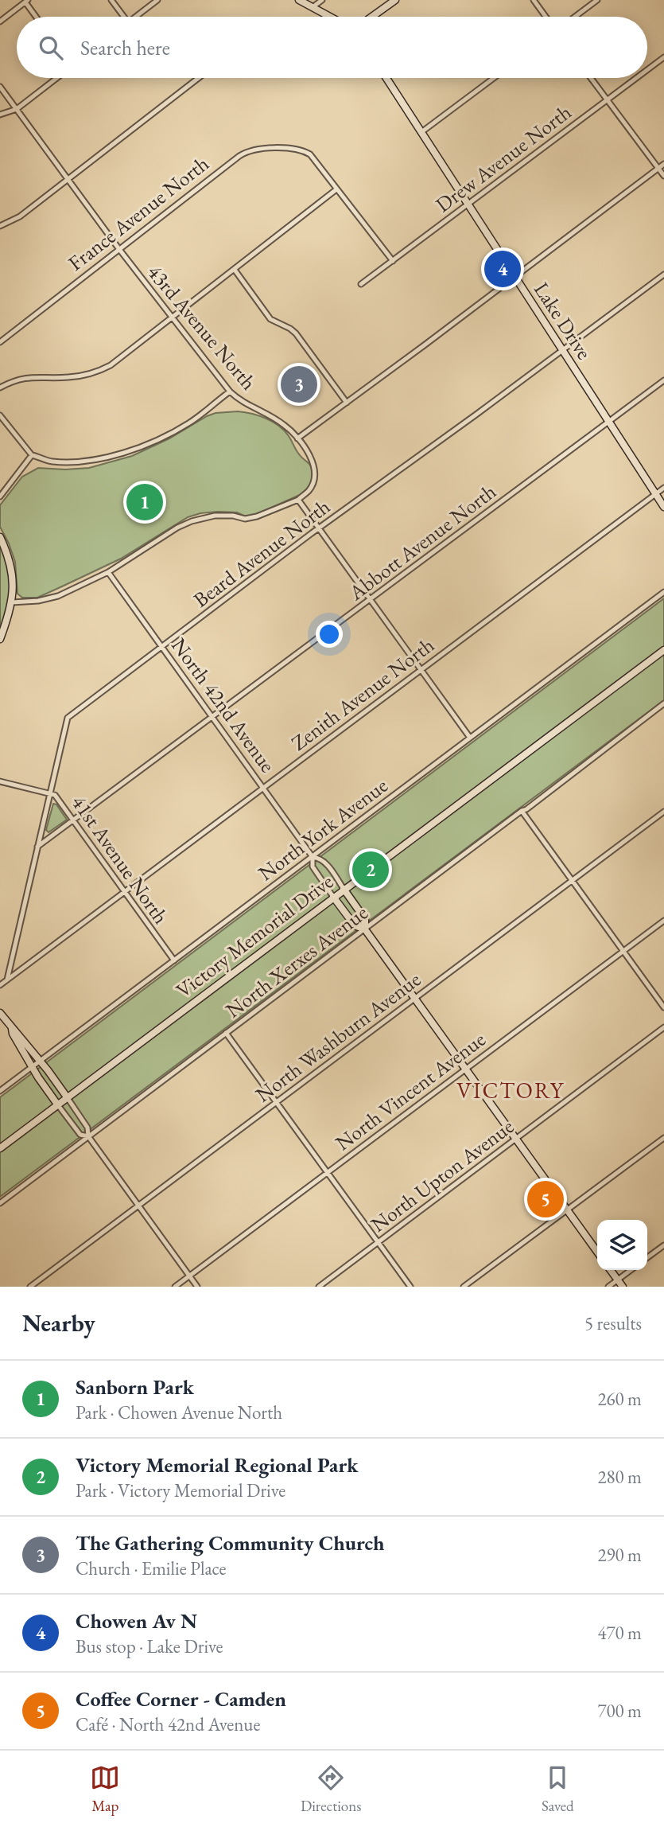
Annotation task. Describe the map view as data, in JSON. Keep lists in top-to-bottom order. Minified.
{"streets":{"street":["Drew Avenue North","France Avenue North","Lake Drive","43rd Avenue North","Abbott Avenue North","Beard Avenue North","Zenith Avenue North","North 42nd Avenue","North York Avenue","41st Avenue North","Victory Memorial Drive","North Xerxes Avenue","North Washburn Avenue","North Vincent Avenue","North Upton Avenue"]},"crossings":[["Drew Avenue North","Lake Drive"],["France Avenue North","43rd Avenue North"],["Lake Drive","Abbott Avenue North"],["Lake Drive","Beard Avenue North"],["Lake Drive","Zenith Avenue North"],["Abbott Avenue North","Beard Avenue North"],["Abbott Avenue North","North 42nd Avenue"],["Abbott Avenue North","41st Avenue North"],["Beard Avenue North","Zenith Avenue North"],["Beard Avenue North","North 42nd Avenue"],["Beard Avenue North","41st Avenue North"],["Zenith Avenue North","North 42nd Avenue"],["Zenith Avenue North","41st Avenue North"],["North 42nd Avenue","North York Avenue"],["North 42nd Avenue","Victory Memorial Drive"],["North 42nd Avenue","North Xerxes Avenue"],["North 42nd Avenue","North Washburn Avenue"],["North 42nd Avenue","North Vincent Avenue"],["North 42nd Avenue","North Upton Avenue"],["North York Avenue","41st Avenue North"]],"districts":["VICTORY"],"page":{"search":"Search here","pins":["4","3","1","2","5"],"heading":["Nearby","5 results"],"list":[{"mark":"1","name":"Sanborn Park","note":"Park · Chowen Avenue North","value":"260 m"},{"mark":"2","name":"Victory Memorial Regional Park","note":"Park · Victory Memorial Drive","value":"280 m"},{"mark":"3","name":"The Gathering Community Church","note":"Church · Emilie Place","value":"290 m"},{"mark":"4","name":"Chowen Av N","note":"Bus stop · Lake Drive","value":"470 m"},{"mark":"5","name":"Coffee Corner - Camden","note":"Café · North 42nd Avenue","value":"700 m"}],"nav":["Map","Directions","Saved"]}}
